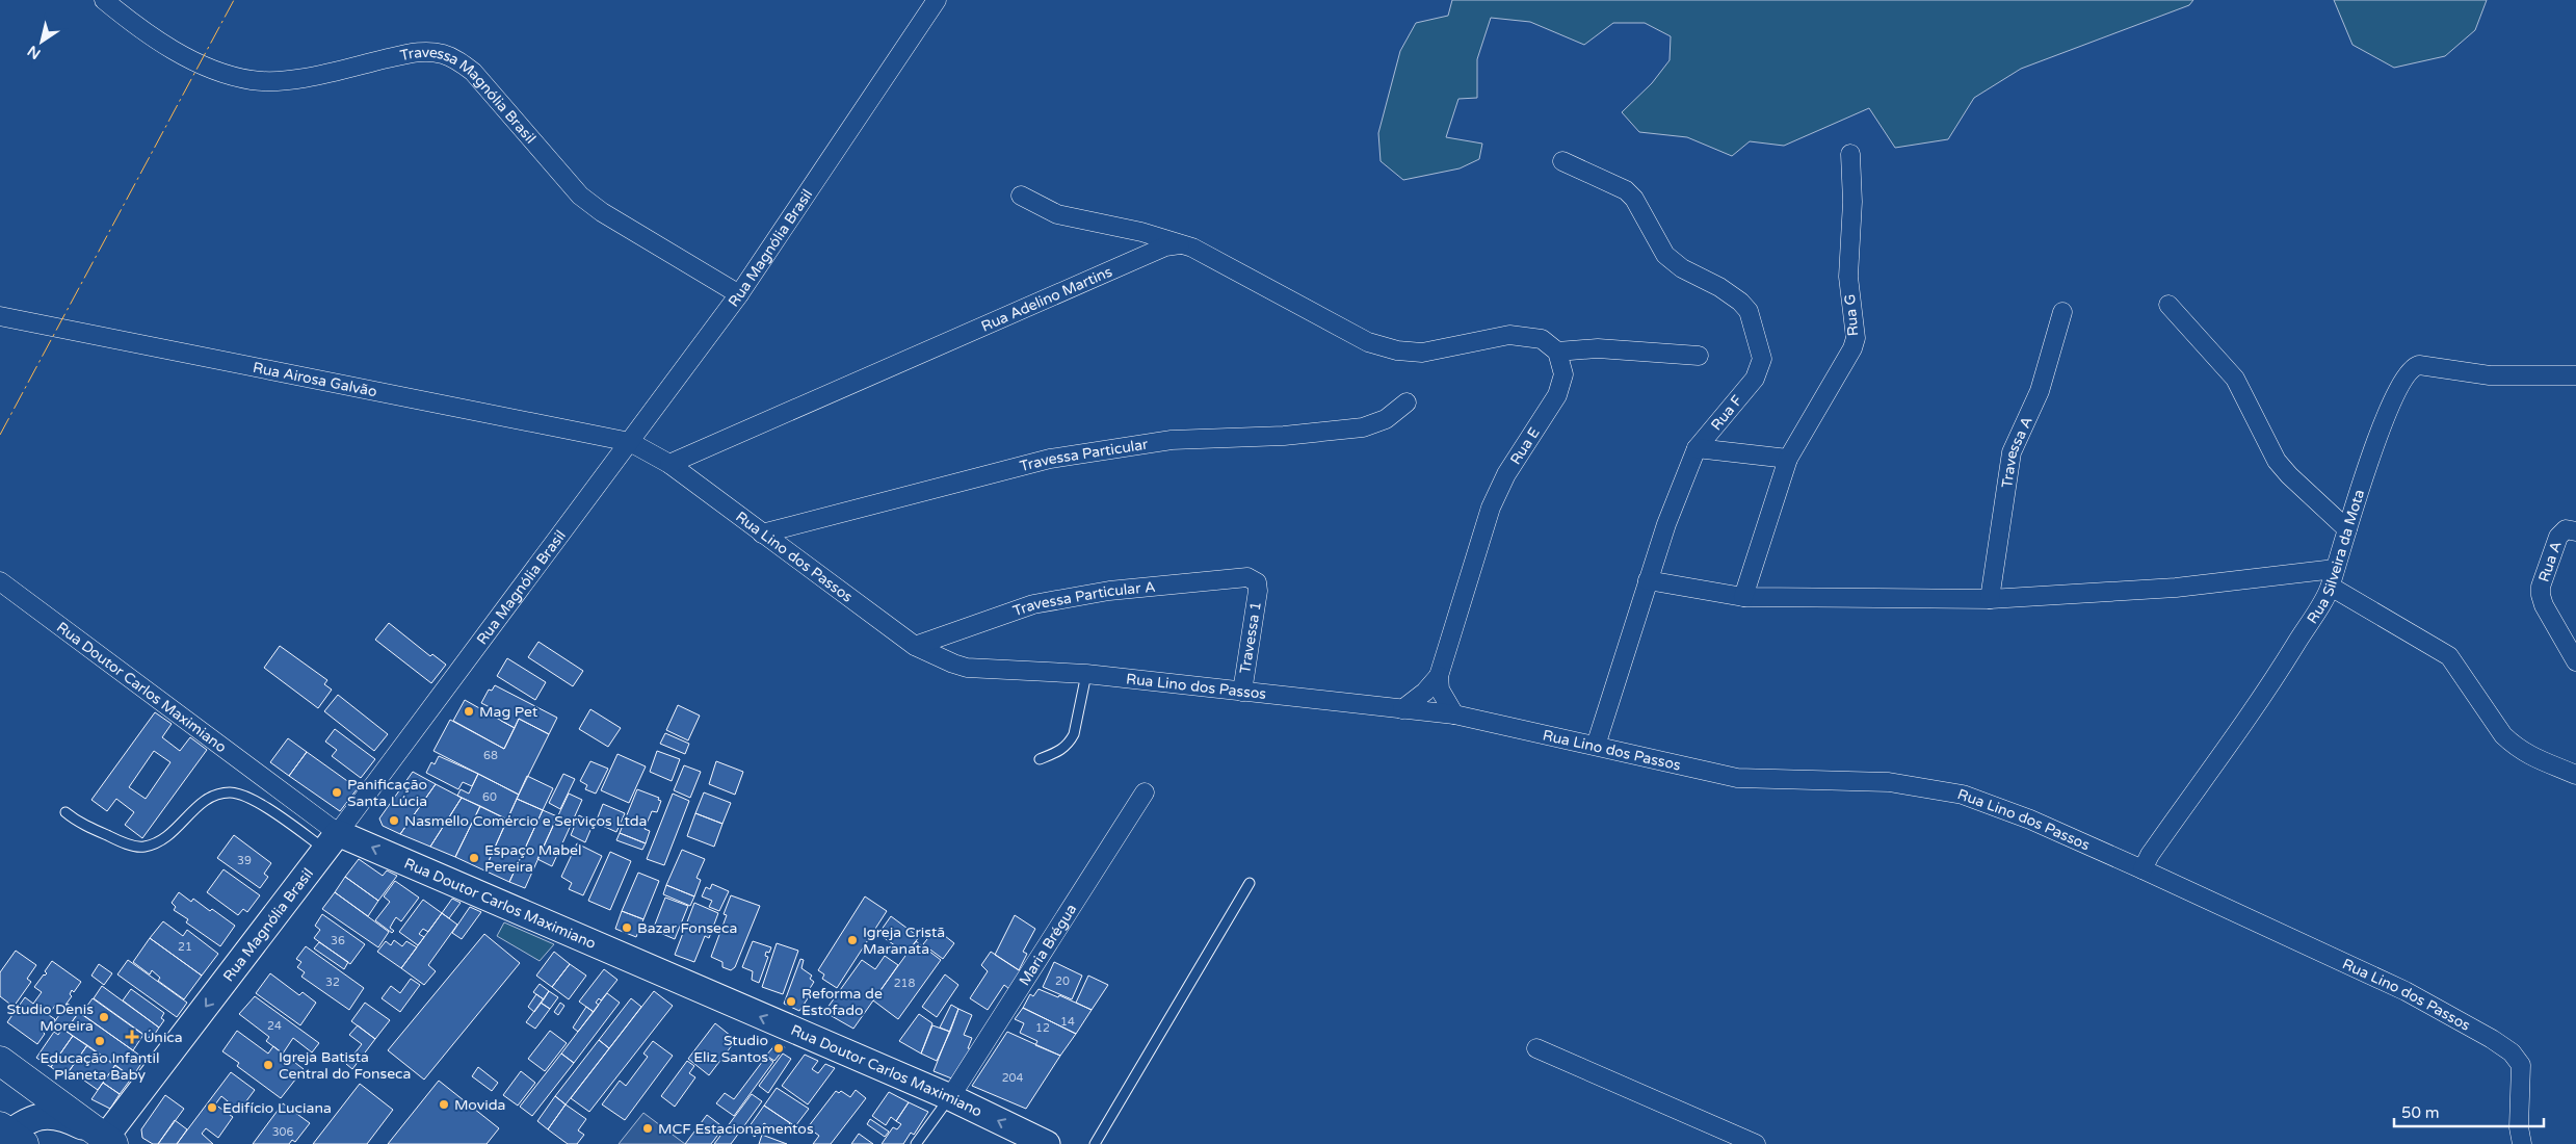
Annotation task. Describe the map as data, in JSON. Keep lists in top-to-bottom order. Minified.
{"streets":{"main road":["Rua Magnólia Brasil","Rua Doutor Carlos Maximiano"],"street":["Travessa Magnólia Brasil","Rua Adelino Martins","Rua G","Rua Airosa Galvão","Rua F","Rua E","Travessa A","Travessa Particular","Rua Silveira da Mota","Rua Lino dos Passos","Rua A","Travessa Particular A","Travessa 1","Maria Brégua"]},"crossings":[["Travessa Magnólia Brasil","Rua Magnólia Brasil"],["Rua Magnólia Brasil","Rua Airosa Galvão"],["Rua Magnólia Brasil","Rua Lino dos Passos"],["Rua Magnólia Brasil","Rua Doutor Carlos Maximiano"],["Rua Adelino Martins","Rua Lino dos Passos"],["Rua Airosa Galvão","Rua Lino dos Passos"],["Rua F","Rua Lino dos Passos"],["Rua E","Rua Lino dos Passos"],["Travessa Particular","Rua Lino dos Passos"],["Rua Silveira da Mota","Rua Lino dos Passos"],["Rua Lino dos Passos","Travessa Particular A"],["Rua Lino dos Passos","Travessa 1"],["Travessa Particular A","Travessa 1"],["Rua Doutor Carlos Maximiano","Maria Brégua"]],"one_way":["Rua Doutor Carlos Maximiano"],"places":{"other":["Mag Pet","Panificação Santa Lúcia","Nasmello Comércio e Serviços Ltda","Espaço Mabel Pereira","Bazar Fonseca","Igreja Cristã Maranata","Reforma de Estofado","Studio Denis Moreira","Educação Infantil Planeta Baby","Studio Eliz Santos","Igreja Batista Central do Fonseca","Movida","Edifício Luciana","MCF Estacionamentos"],"health":["Única"]},"house_numbers":["68","60","39","36","21","20","32","218","14","24","12","204","306"],"scale_bar":"50 m","north":"bottom left"}
